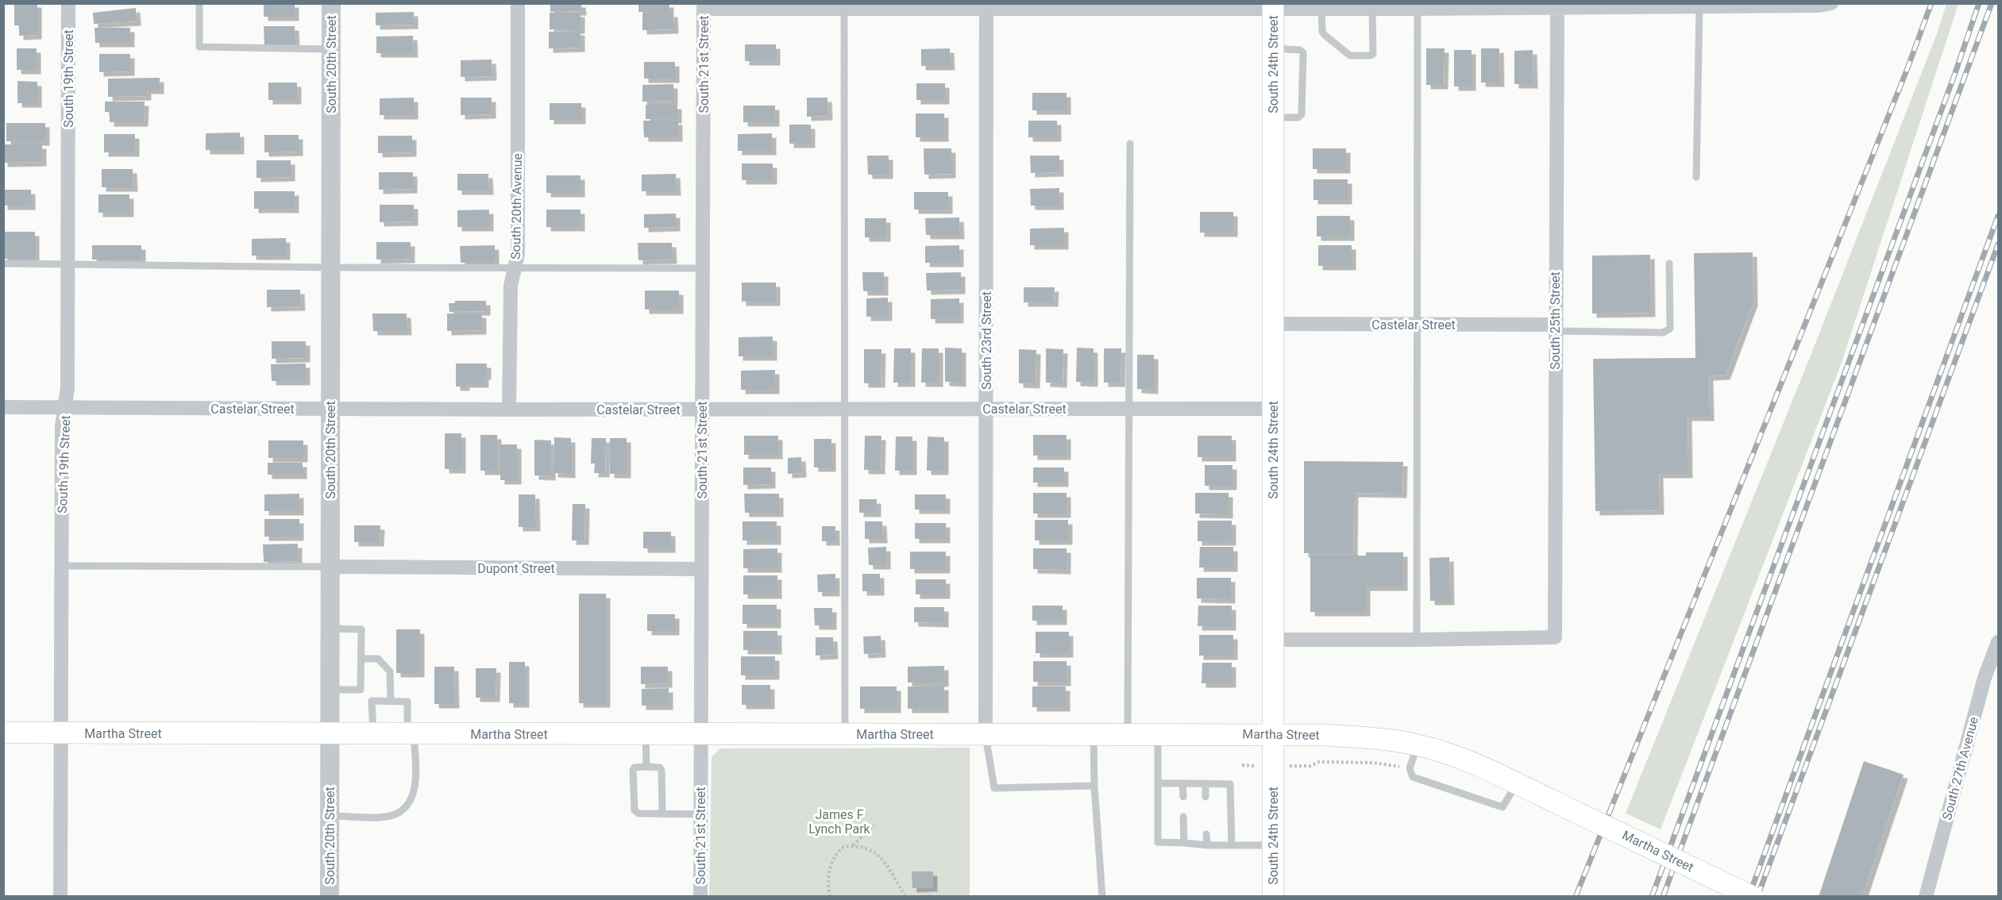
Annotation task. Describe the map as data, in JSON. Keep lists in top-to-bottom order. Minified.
{"streets":{"main road":["South 24th Street","Martha Street"],"street":["South 20th Street","South 21st Street","South 19th Street","South 20th Avenue","South 25th Street","Castelar Street","South 23rd Street","Dupont Street","South 27th Avenue"]},"crossings":[["South 20th Street","Castelar Street"],["South 20th Street","Dupont Street"],["South 20th Street","Martha Street"],["South 21st Street","Castelar Street"],["South 21st Street","Dupont Street"],["South 21st Street","Martha Street"],["South 24th Street","Castelar Street"],["South 24th Street","Martha Street"],["South 19th Street","Castelar Street"],["South 19th Street","Martha Street"],["South 20th Avenue","Castelar Street"],["South 25th Street","Castelar Street"],["Castelar Street","South 23rd Street"],["South 23rd Street","Martha Street"]],"parks":["James F Lynch Park"]}
